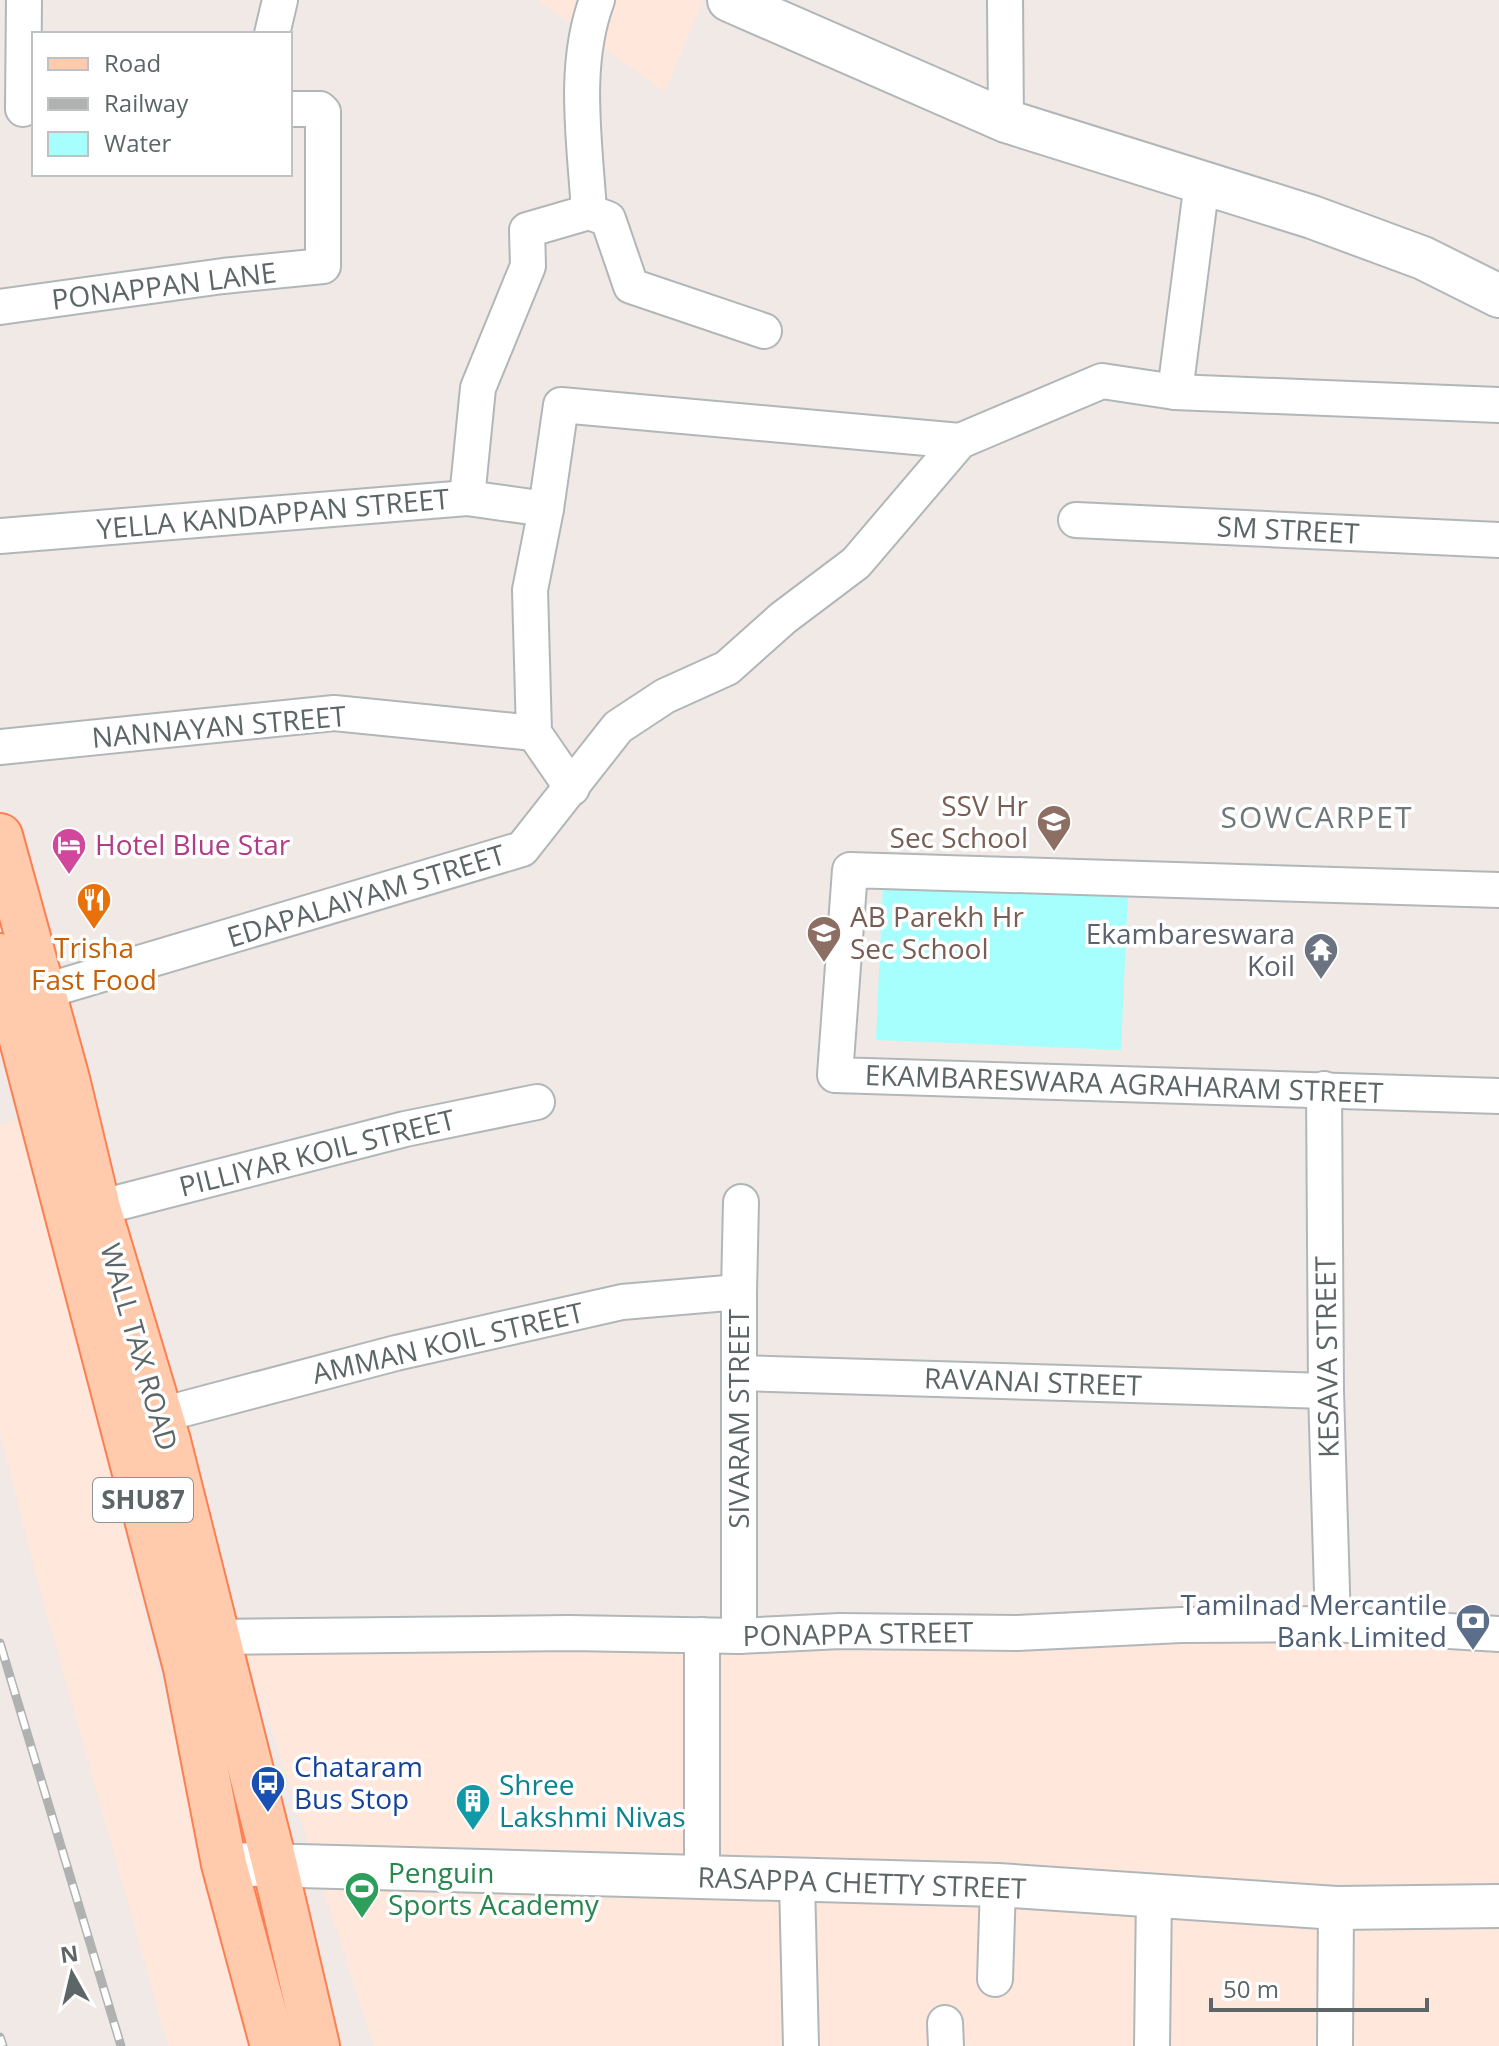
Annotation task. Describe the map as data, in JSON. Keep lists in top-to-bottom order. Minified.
{"streets":{"main road":["WALL TAX ROAD","SHU87"],"street":["PONAPPAN LANE","YELLA KANDAPPAN STREET","SM STREET","NANNAYAN STREET","EDAPALAIYAM STREET","EKAMBARESWARA AGRAHARAM STREET","PILLIYAR KOIL STREET","AMMAN KOIL STREET","KESAVA STREET","RAVANAI STREET","SIVARAM STREET","PONAPPA STREET","RASAPPA CHETTY STREET"]},"crossings":[["EDAPALAIYAM STREET","WALL TAX ROAD"],["EKAMBARESWARA AGRAHARAM STREET","KESAVA STREET"],["PILLIYAR KOIL STREET","WALL TAX ROAD"],["AMMAN KOIL STREET","WALL TAX ROAD"],["AMMAN KOIL STREET","SIVARAM STREET"],["WALL TAX ROAD","PONAPPA STREET"],["WALL TAX ROAD","RASAPPA CHETTY STREET"],["KESAVA STREET","RAVANAI STREET"],["KESAVA STREET","PONAPPA STREET"],["RAVANAI STREET","SIVARAM STREET"],["SIVARAM STREET","PONAPPA STREET"]],"districts":["SOWCARPET"],"places":{"school or university":["SSV Hr Sec School","AB Parekh Hr Sec School"],"hotel":["Hotel Blue Star"],"restaurant":["Trisha Fast Food"],"temple":["Ekambareswara Koil"],"bank":["Tamilnad Mercantile Bank Limited"],"bus stop":["Chataram Bus Stop"],"building":["Shree Lakshmi Nivas"],"sports":["Penguin Sports Academy"]},"legend":["Road","Railway","Water"],"scale_bar":"50 m","north":"top"}
